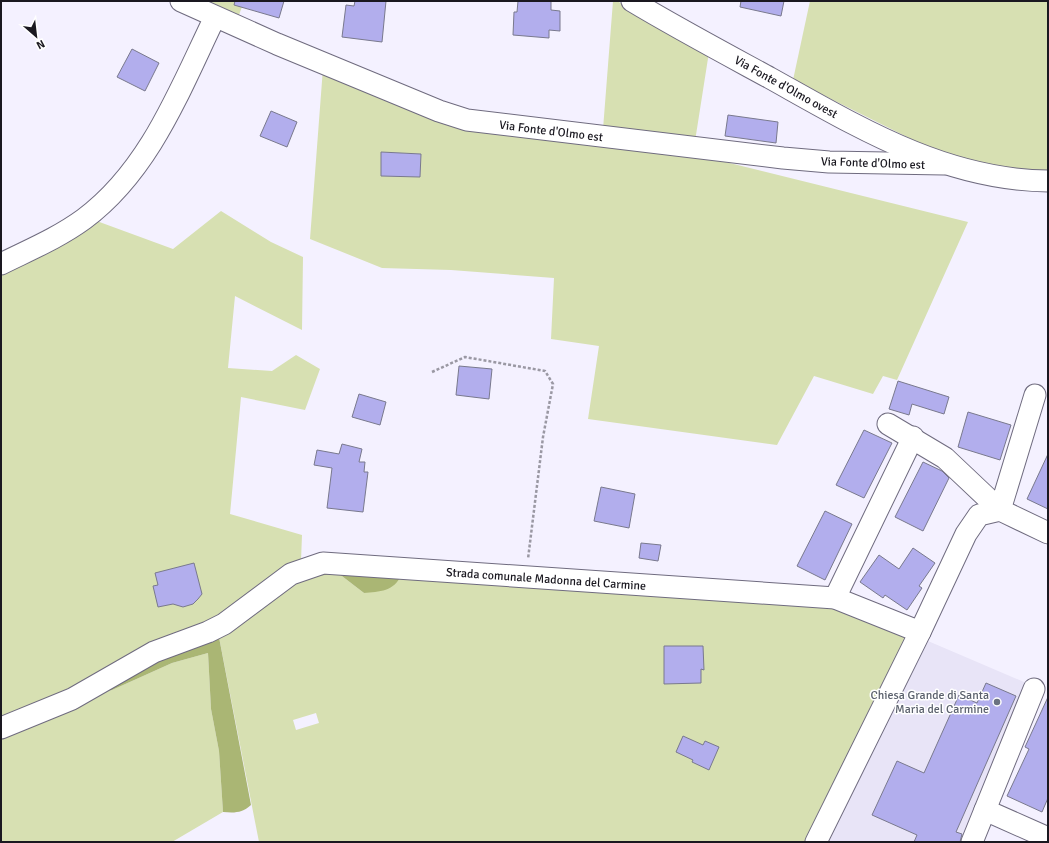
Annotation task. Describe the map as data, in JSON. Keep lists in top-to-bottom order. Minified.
{"streets":{"street":["Via Fonte d'Olmo ovest","Via Fonte d'Olmo est","Strada comunale Madonna del Carmine"]},"crossings":[["Via Fonte d'Olmo ovest","Via Fonte d'Olmo est"]],"places":["Chiesa Grande di Santa Maria del Carmine"],"north":"bottom right"}
